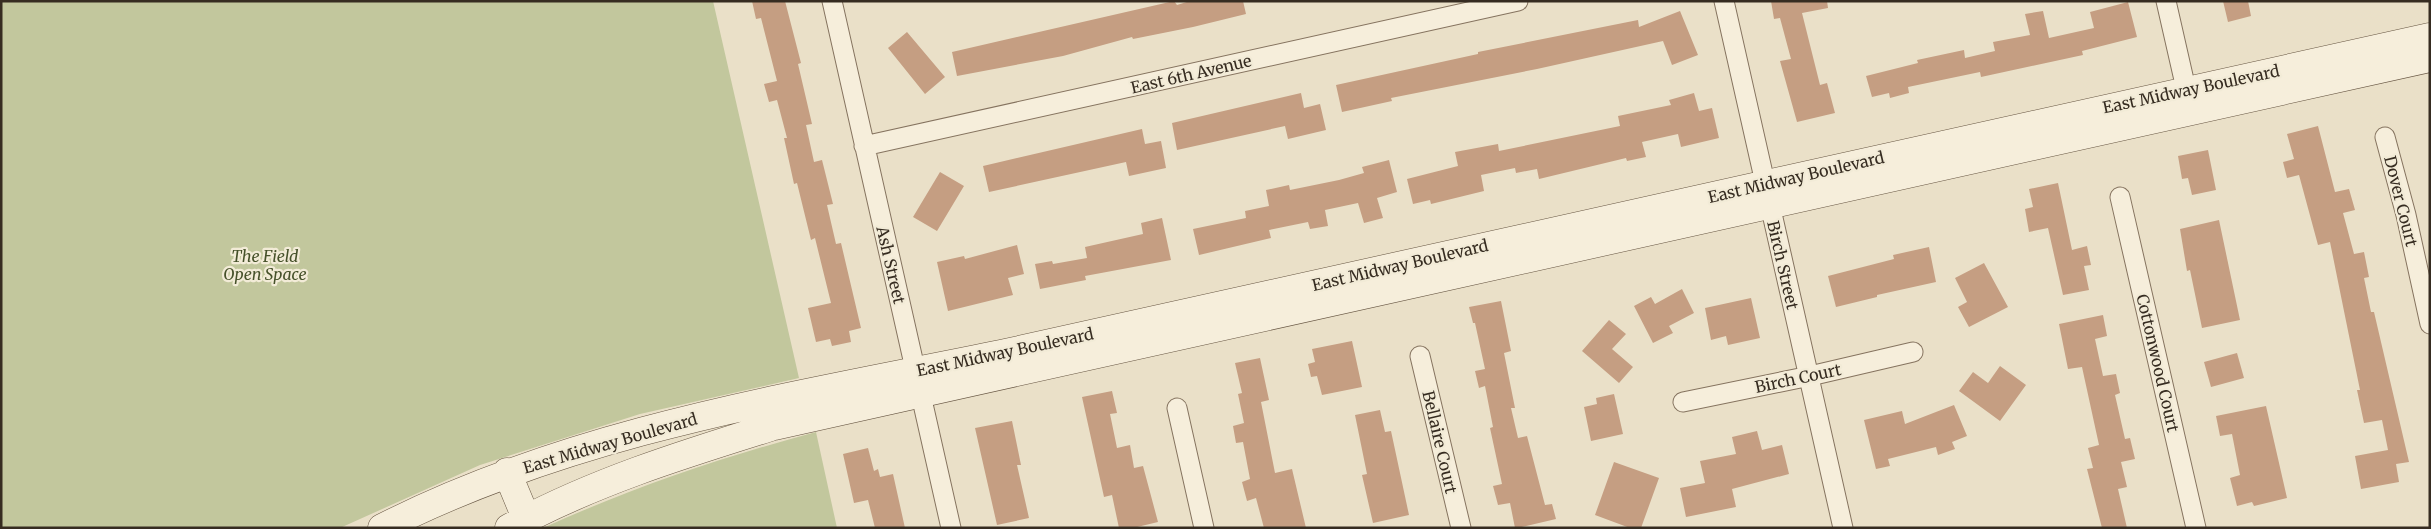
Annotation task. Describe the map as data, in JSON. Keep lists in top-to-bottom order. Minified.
{"streets":{"main road":["East Midway Boulevard"],"street":["East 6th Avenue","Dover Court","Ash Street","Birch Street","Cottonwood Court","Birch Court","Bellaire Court"]},"crossings":[["East 6th Avenue","Ash Street"],["East Midway Boulevard","Ash Street"],["East Midway Boulevard","Birch Street"],["Birch Street","Birch Court"]],"parks":["The Field Open Space"]}
